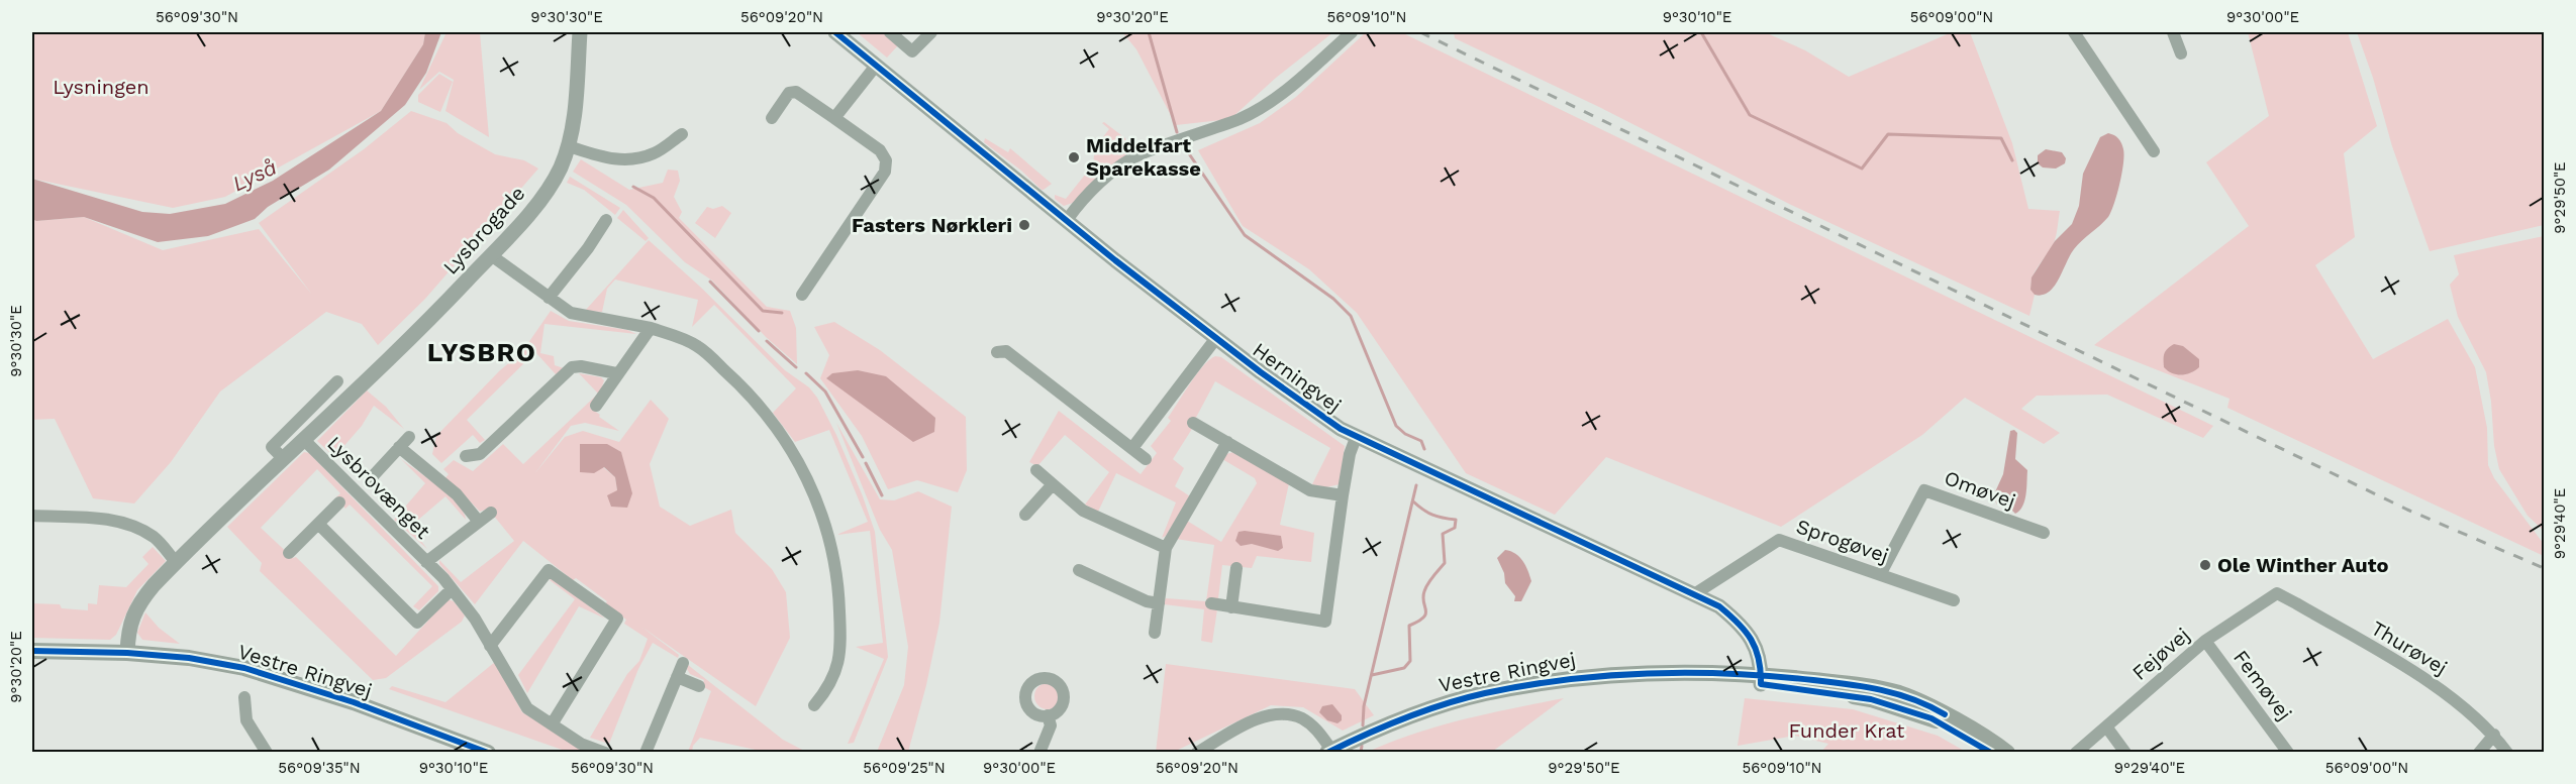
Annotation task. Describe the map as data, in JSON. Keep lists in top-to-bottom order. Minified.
{"streets":{"main road":["Vestre Ringvej"],"street":["Lysbrogade","Herningvej","Lysbrovænget","Omøvej","Sprogøvej","Thurøvej","Fejøvej","Femøvej"]},"crossings":[["Lysbrogade","Lysbrovænget"],["Lysbrogade","Vestre Ringvej"],["Herningvej","Sprogøvej"],["Herningvej","Vestre Ringvej"],["Omøvej","Sprogøvej"],["Thurøvej","Fejøvej"],["Fejøvej","Femøvej"]],"districts":["LYSBRO"],"water":["Lyså"],"parks":["Lysningen","Funder Krat"],"places":["Middelfart Sparekasse","Fasters Nørkleri","Ole Winther Auto"],"coordinates":["56°09'30\"N","9°30'30\"E","56°09'20\"N","9°30'20\"E","56°09'10\"N","9°30'10\"E","56°09'00\"N","9°30'00\"E","9°29'50\"E","9°29'40\"E","56°09'35\"N","56°09'25\"N"]}
